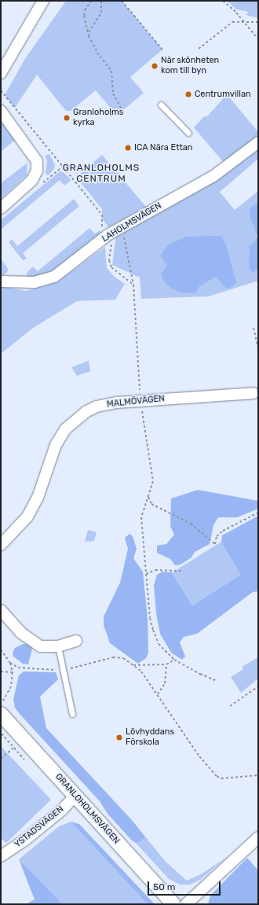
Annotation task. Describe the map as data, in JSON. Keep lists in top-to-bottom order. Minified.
{"streets":{"street":["LAHOLMSVÄGEN","MALMÖVÄGEN","GRANLOHOLMSVÄGEN","YSTADSVÄGEN"]},"crossings":[["GRANLOHOLMSVÄGEN","YSTADSVÄGEN"]],"districts":["GRANLOHOLMS CENTRUM"],"places":["När skönheten kom till byn","Centrumvillan","Granloholms kyrka","ICA Nära Ettan","Lövhyddans Förskola"],"scale_bar":"50 m"}
